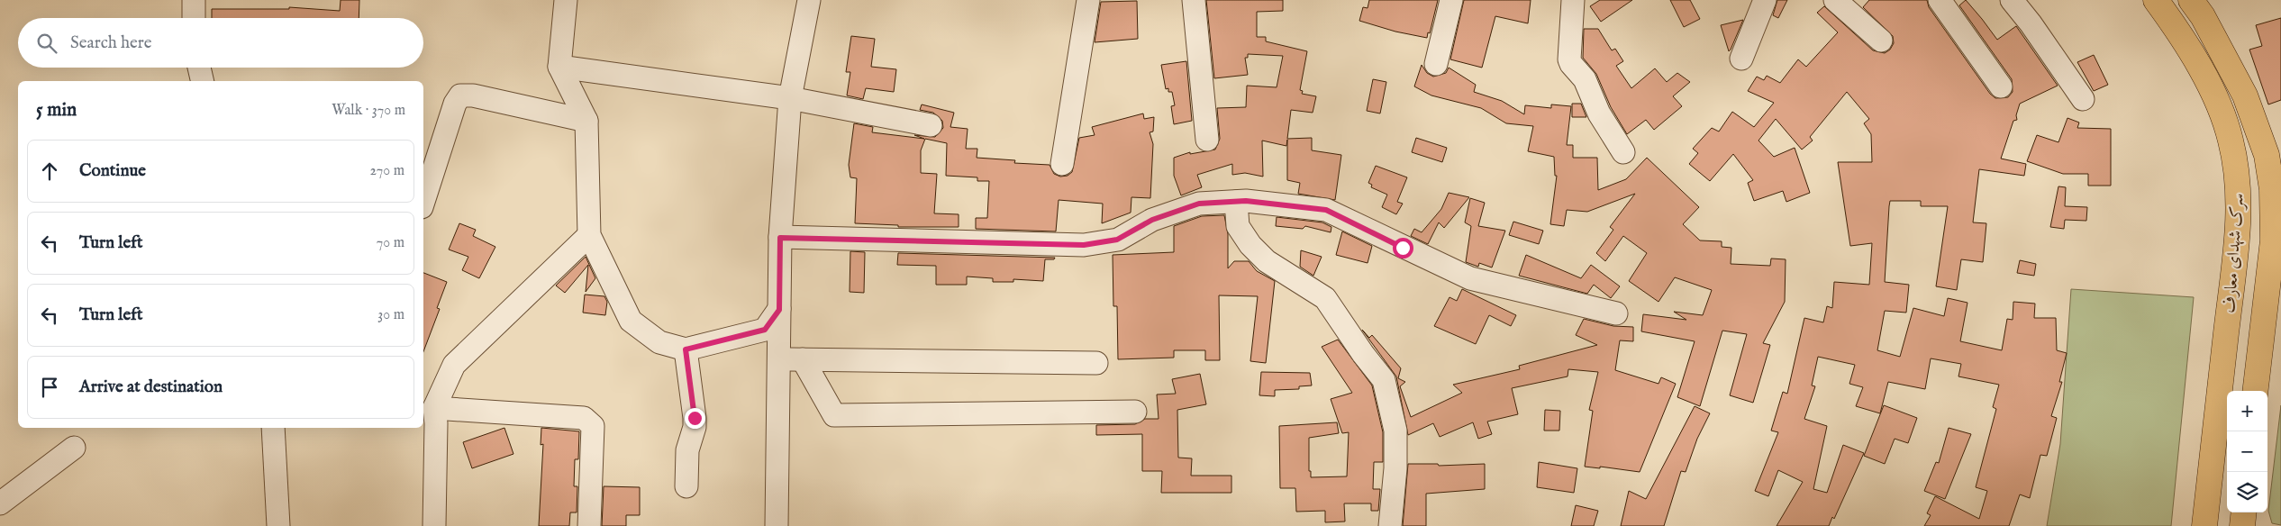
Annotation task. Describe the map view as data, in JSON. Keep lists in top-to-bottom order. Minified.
{"streets":{"main road":["سرک شهدای معارف"]},"page":{"search":"Search here","heading":["5 min","Walk · 370 m"],"list":[["Continue","270 m"],["Turn left","70 m"],["Turn left","30 m"],"Arrive at destination"],"map_buttons":["+","−"]}}
